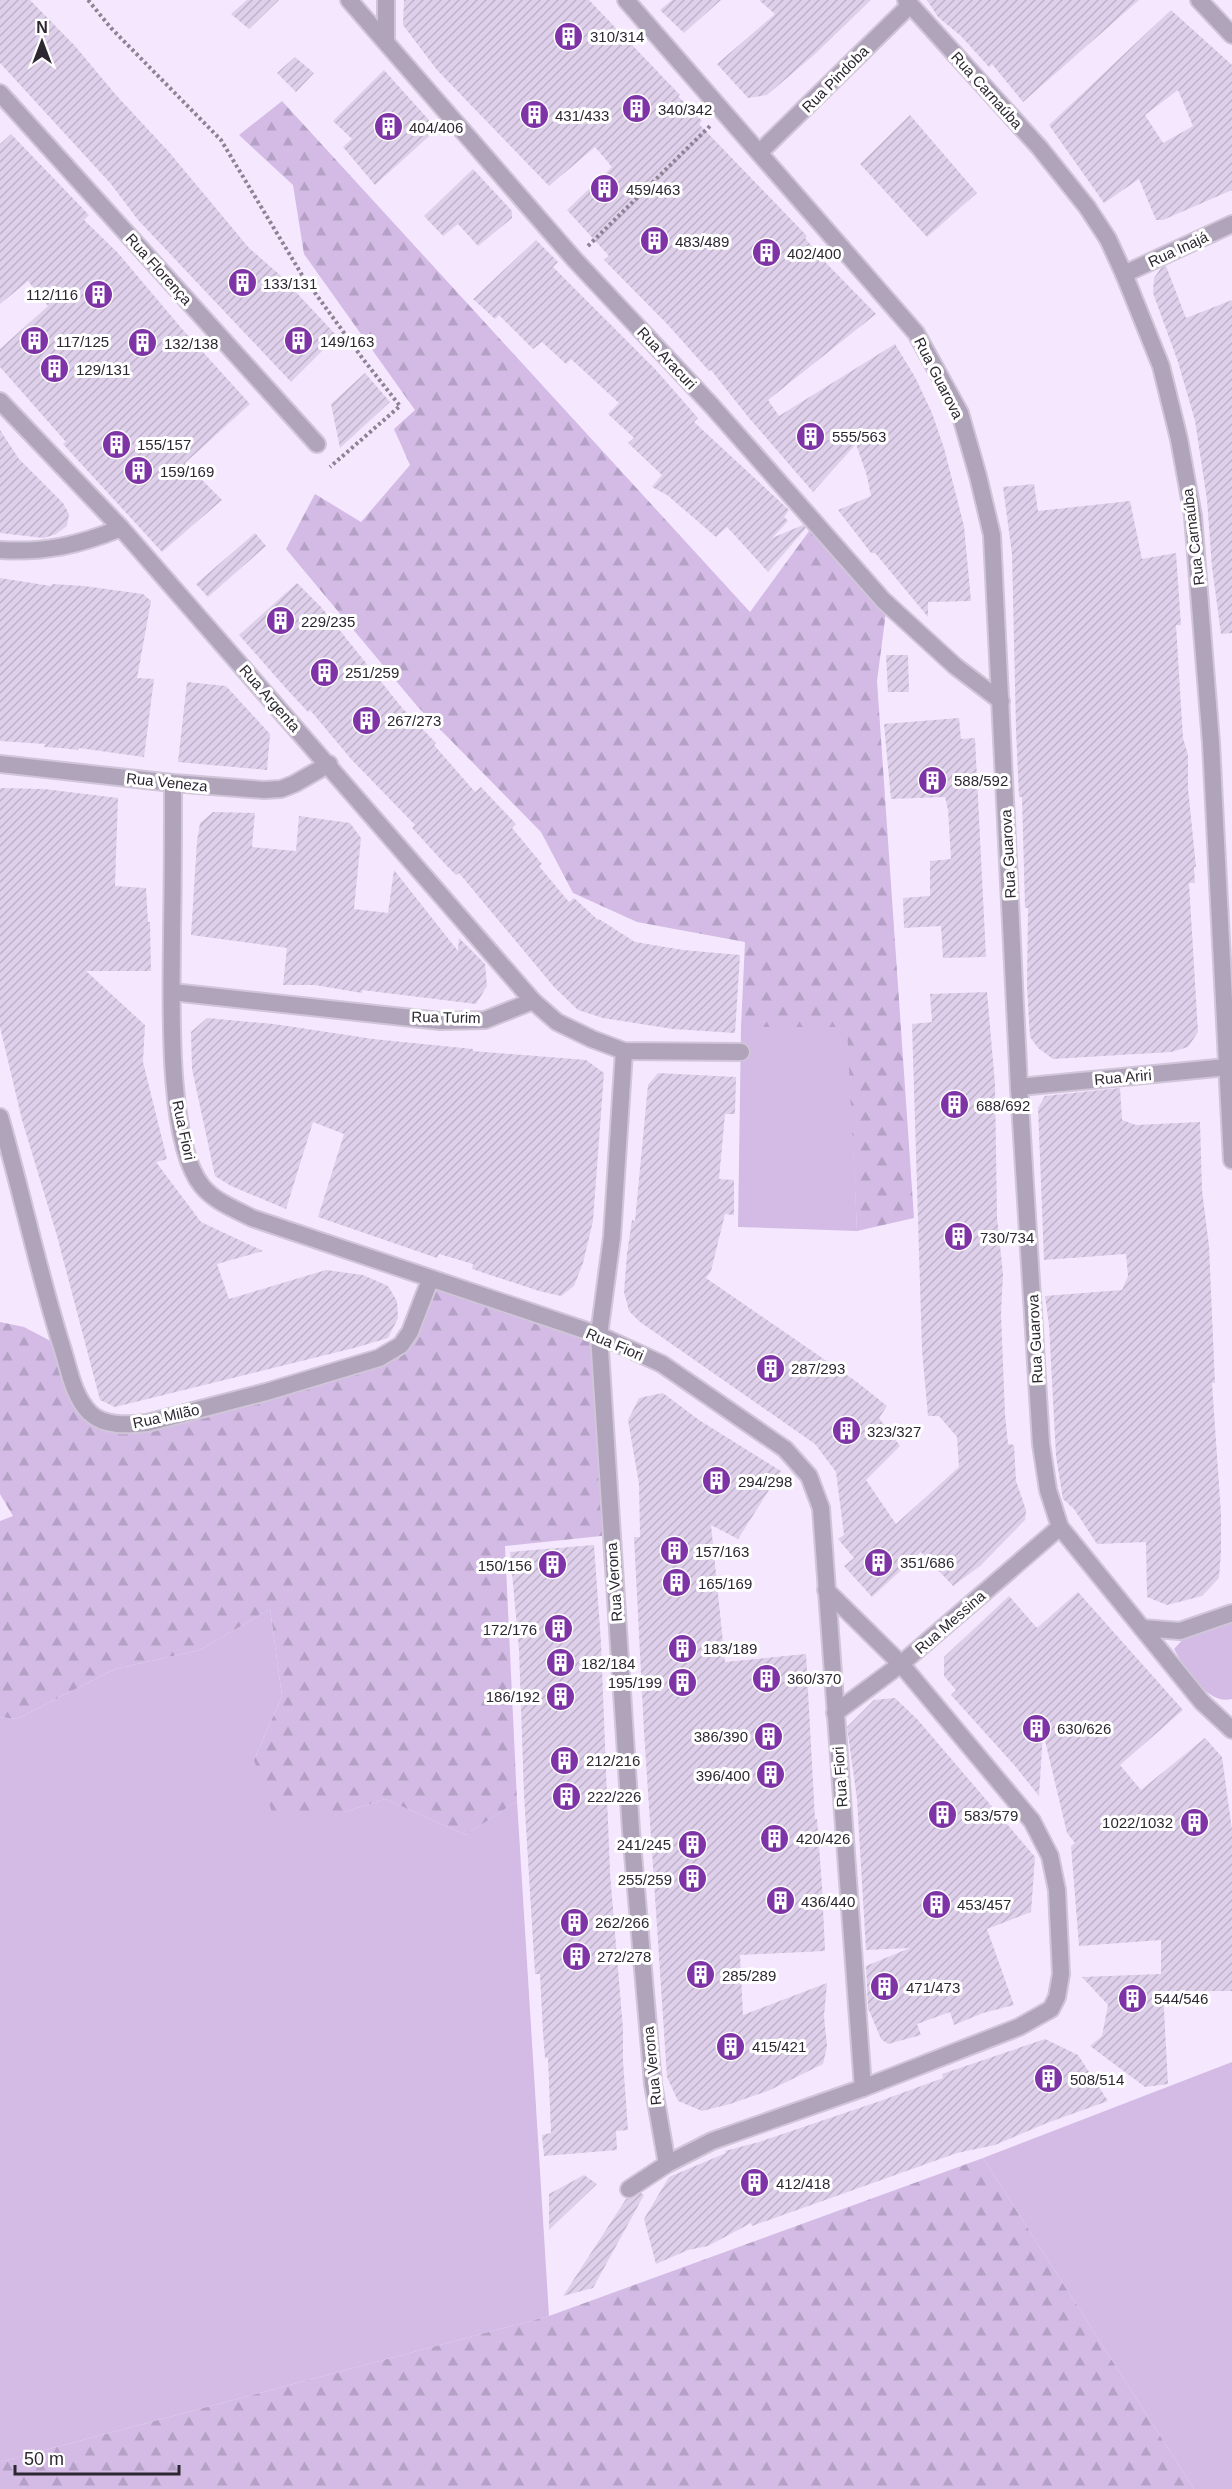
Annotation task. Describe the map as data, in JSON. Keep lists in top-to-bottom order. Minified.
{"streets":{"street":["Rua Pindoba","Rua Carnaúba","Rua Inajá","Rua Florença","Rua Aracuri","Rua Guarova","Rua Argenta","Rua Veneza","Rua Turim","Rua Ariri","Rua Fiori","Rua Milão","Rua Verona","Rua Messina"]},"crossings":[["Rua Pindoba","Rua Carnaúba"],["Rua Pindoba","Rua Guarova"],["Rua Carnaúba","Rua Inajá"],["Rua Carnaúba","Rua Ariri"],["Rua Aracuri","Rua Guarova"],["Rua Guarova","Rua Ariri"],["Rua Guarova","Rua Messina"],["Rua Argenta","Rua Veneza"],["Rua Argenta","Rua Turim"],["Rua Veneza","Rua Fiori"],["Rua Turim","Rua Fiori"],["Rua Fiori","Rua Milão"],["Rua Fiori","Rua Verona"],["Rua Fiori","Rua Messina"]],"places":{"building":["310/314","340/342","431/433","404/406","459/463","483/489","402/400","133/131","112/116","117/125","149/163","132/138","129/131","555/563","155/157","159/169","229/235","251/259","267/273","588/592","688/692","730/734","287/293","323/327","294/298","157/163","351/686","150/156","165/169","172/176","183/189","182/184","360/370","195/199","186/192","630/626","386/390","212/216","396/400","222/226","583/579","1022/1032","420/426","241/245","255/259","436/440","453/457","262/266","272/278","285/289","471/473","544/546","415/421","508/514","412/418"]},"scale_bar":"50 m","north":"top"}
